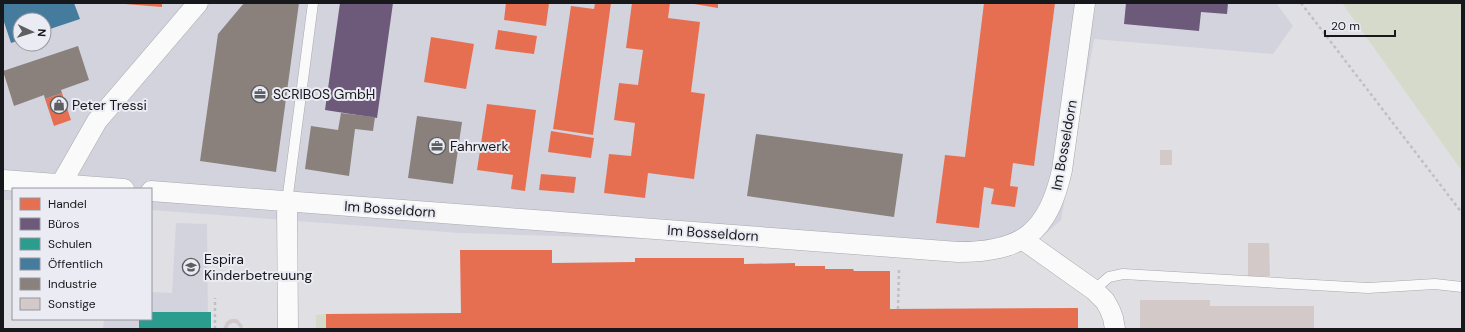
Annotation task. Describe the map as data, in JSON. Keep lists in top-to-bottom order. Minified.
{"streets":{"street":["Im Bosseldorn"]},"places":{"office":["SCRIBOS GmbH","Fahrwerk"],"shop":["Peter Tressi"],"school or university":["Espira Kinderbetreuung"]},"legend":["Handel","Büros","Schulen","Öffentlich","Industrie","Sonstige"],"scale_bar":"20 m","north":"right"}
